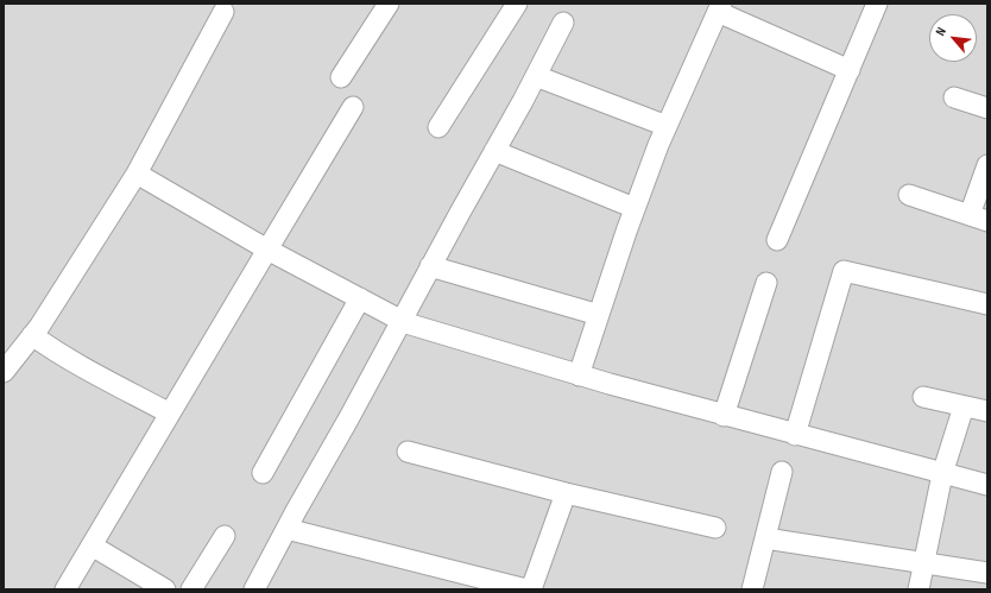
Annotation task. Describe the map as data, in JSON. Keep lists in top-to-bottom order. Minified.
{"north":"top left"}
